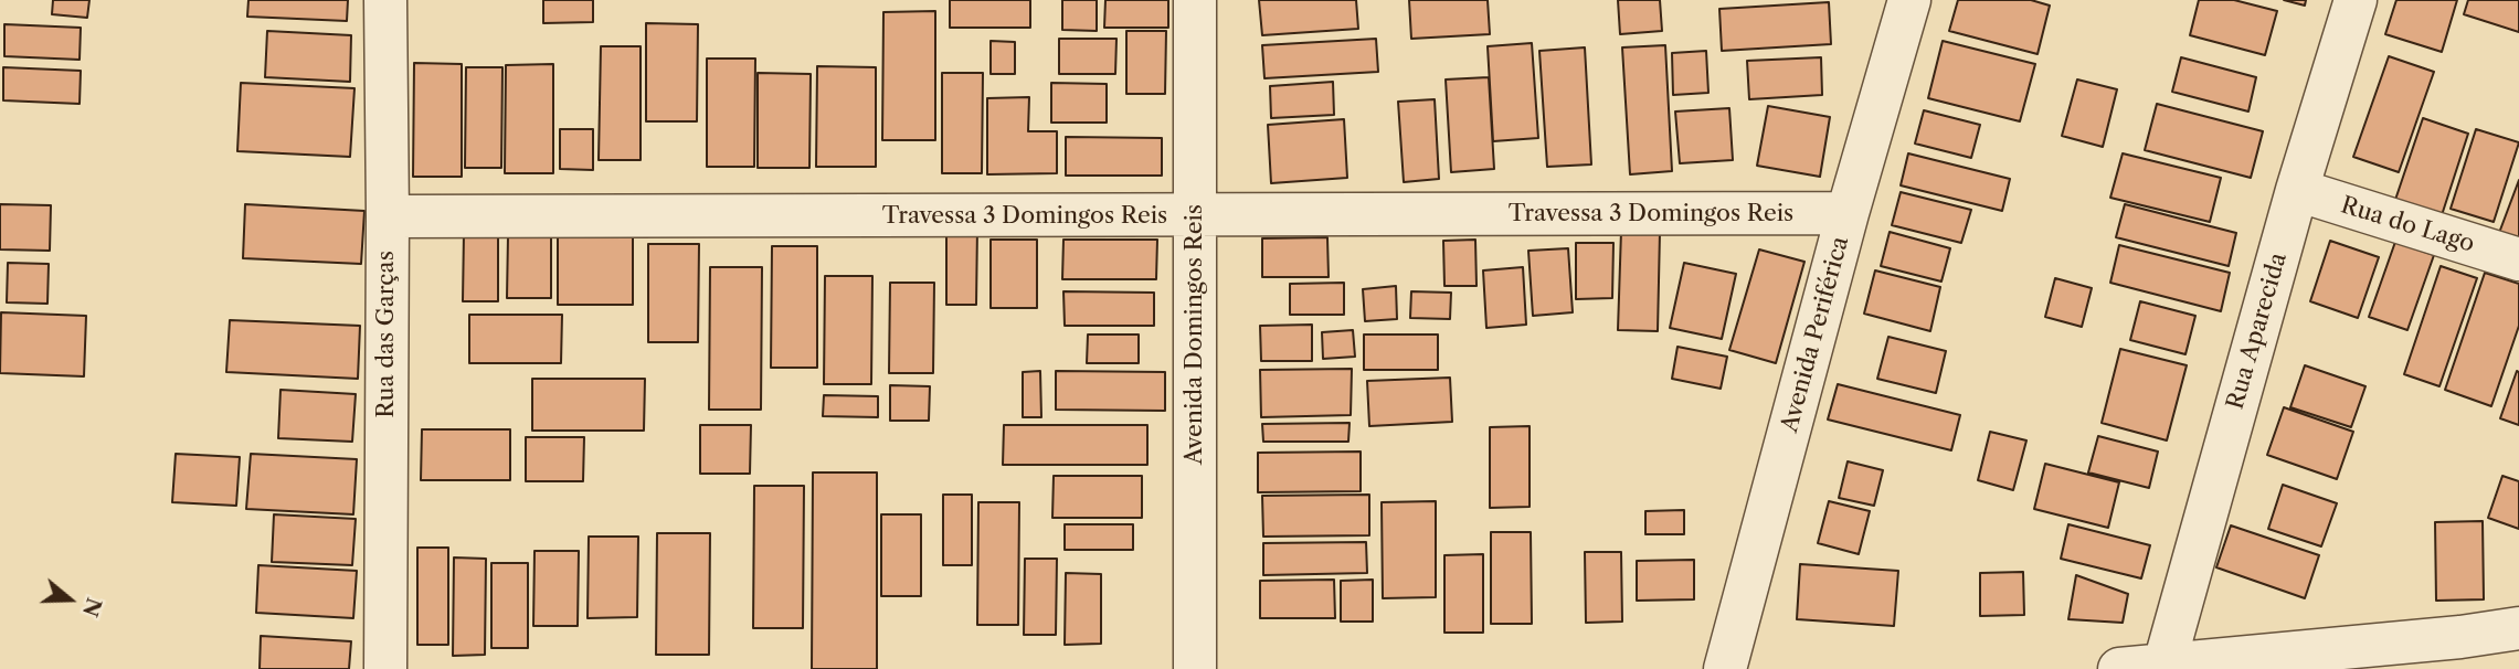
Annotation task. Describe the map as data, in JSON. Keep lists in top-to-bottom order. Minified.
{"streets":{"street":["Travessa 3 Domingos Reis","Rua do Lago","Rua Aparecida","Rua das Garças","Avenida Domingos Reis","Avenida Periférica"]},"crossings":[["Travessa 3 Domingos Reis","Rua das Garças"],["Travessa 3 Domingos Reis","Avenida Domingos Reis"],["Travessa 3 Domingos Reis","Avenida Periférica"],["Rua do Lago","Rua Aparecida"]],"north":"right"}
